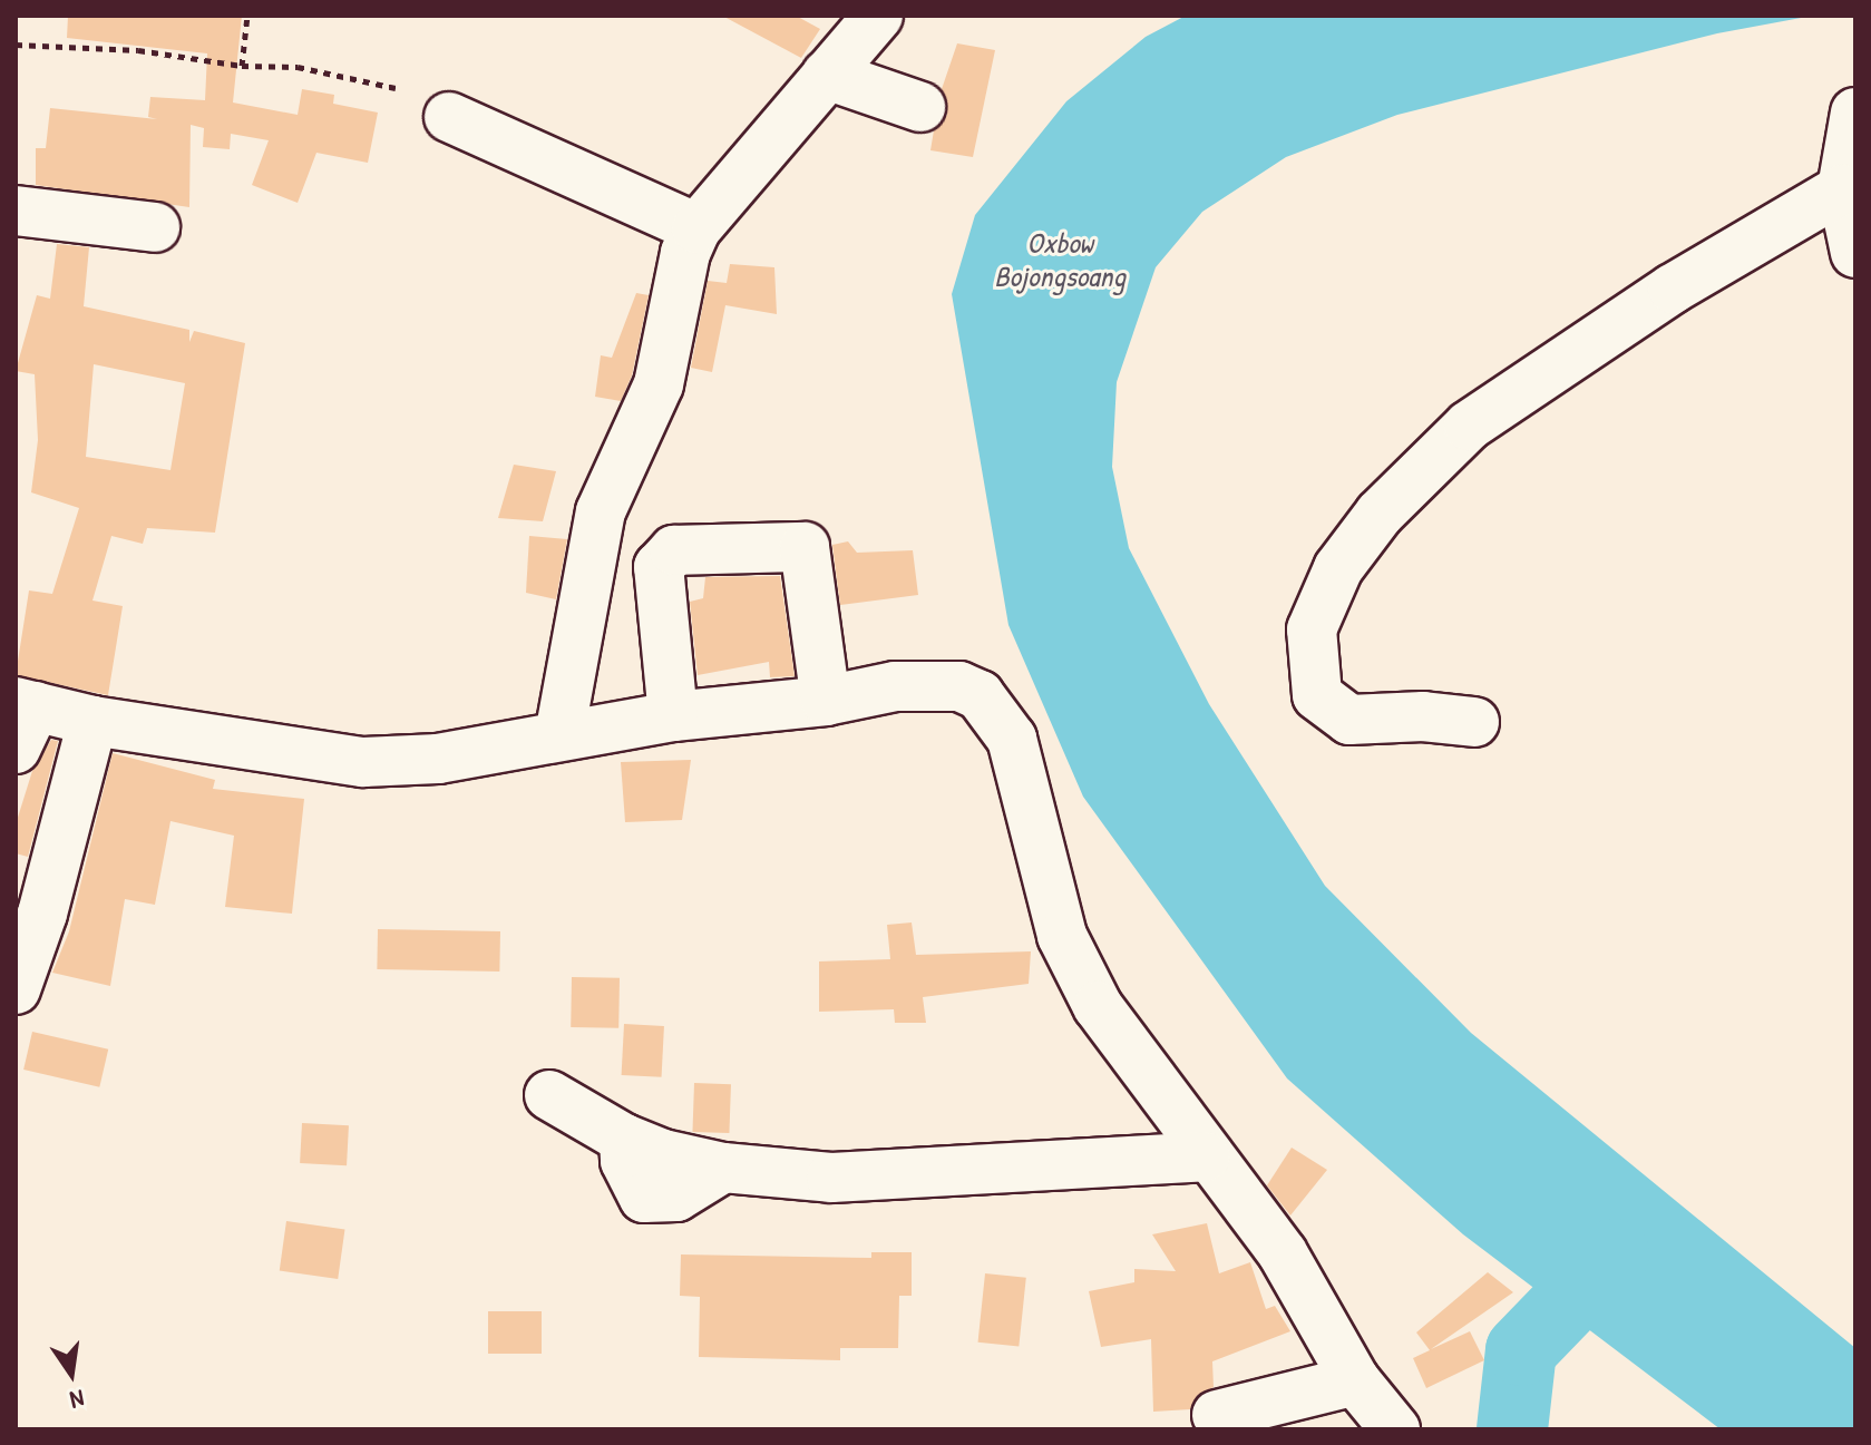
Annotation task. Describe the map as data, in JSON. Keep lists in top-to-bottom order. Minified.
{"water":["Oxbow Bojongsoang"],"north":"bottom"}
